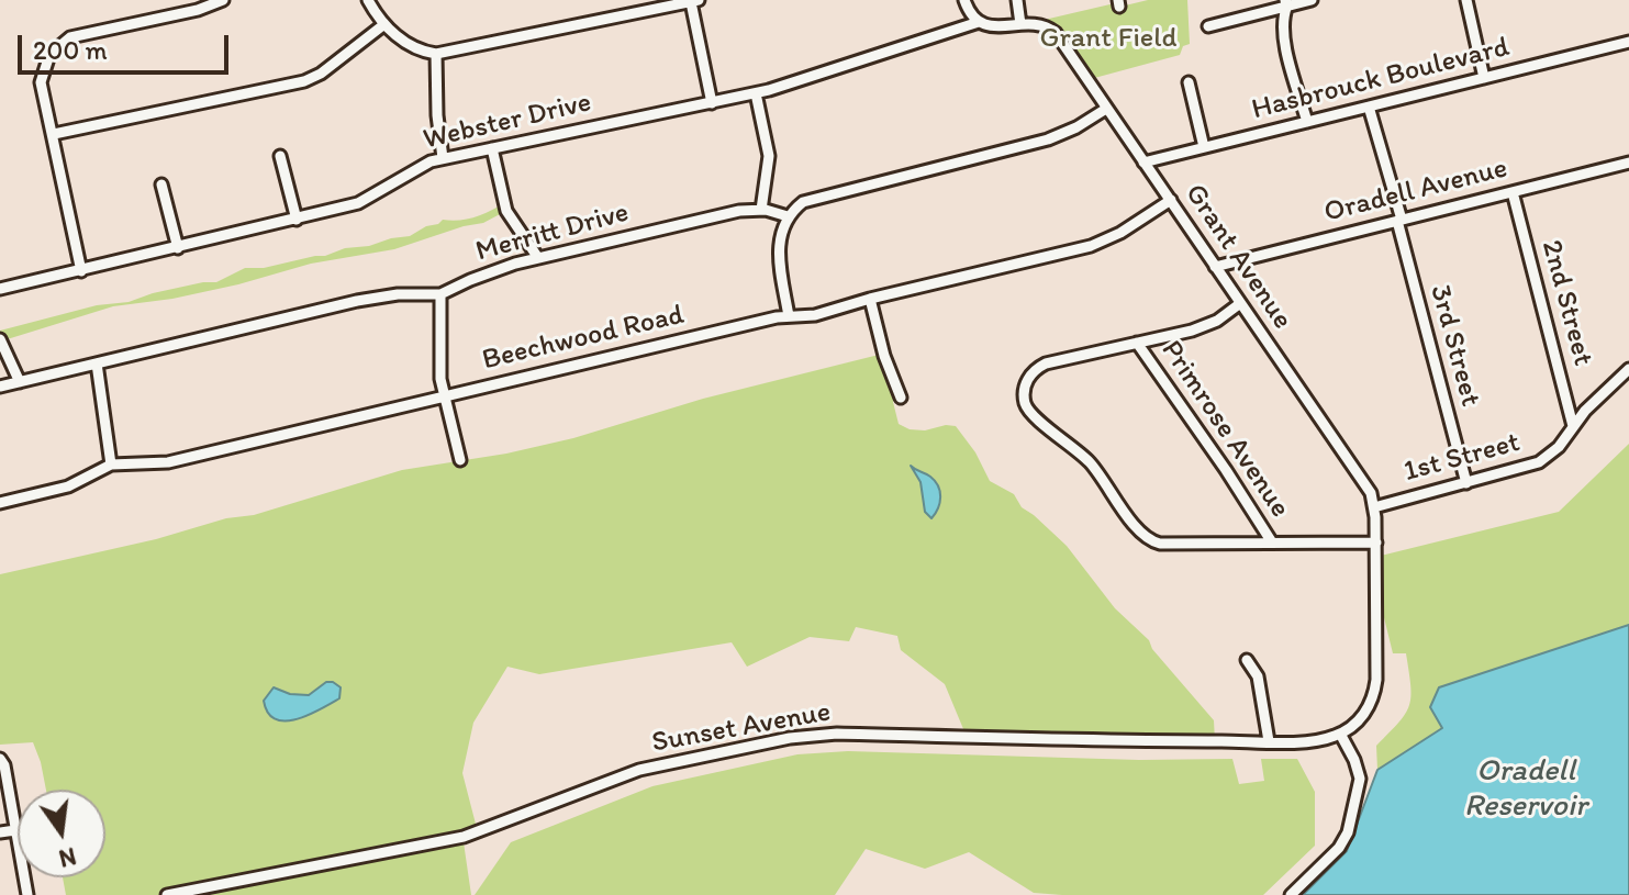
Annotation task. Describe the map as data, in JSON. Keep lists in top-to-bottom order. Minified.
{"streets":{"street":["Hasbrouck Boulevard","Webster Drive","Oradell Avenue","Merritt Drive","Grant Avenue","2nd Street","Beechwood Road","3rd Street","Primrose Avenue","1st Street","Sunset Avenue"]},"crossings":[["Hasbrouck Boulevard","Grant Avenue"],["Hasbrouck Boulevard","3rd Street"],["Webster Drive","Grant Avenue"],["Oradell Avenue","Grant Avenue"],["Oradell Avenue","2nd Street"],["Oradell Avenue","3rd Street"],["Grant Avenue","Beechwood Road"],["Grant Avenue","1st Street"],["Grant Avenue","Sunset Avenue"],["2nd Street","1st Street"],["3rd Street","1st Street"]],"water":["Oradell Reservoir"],"parks":["Grant Field"],"scale_bar":"200 m","north":"bottom"}
